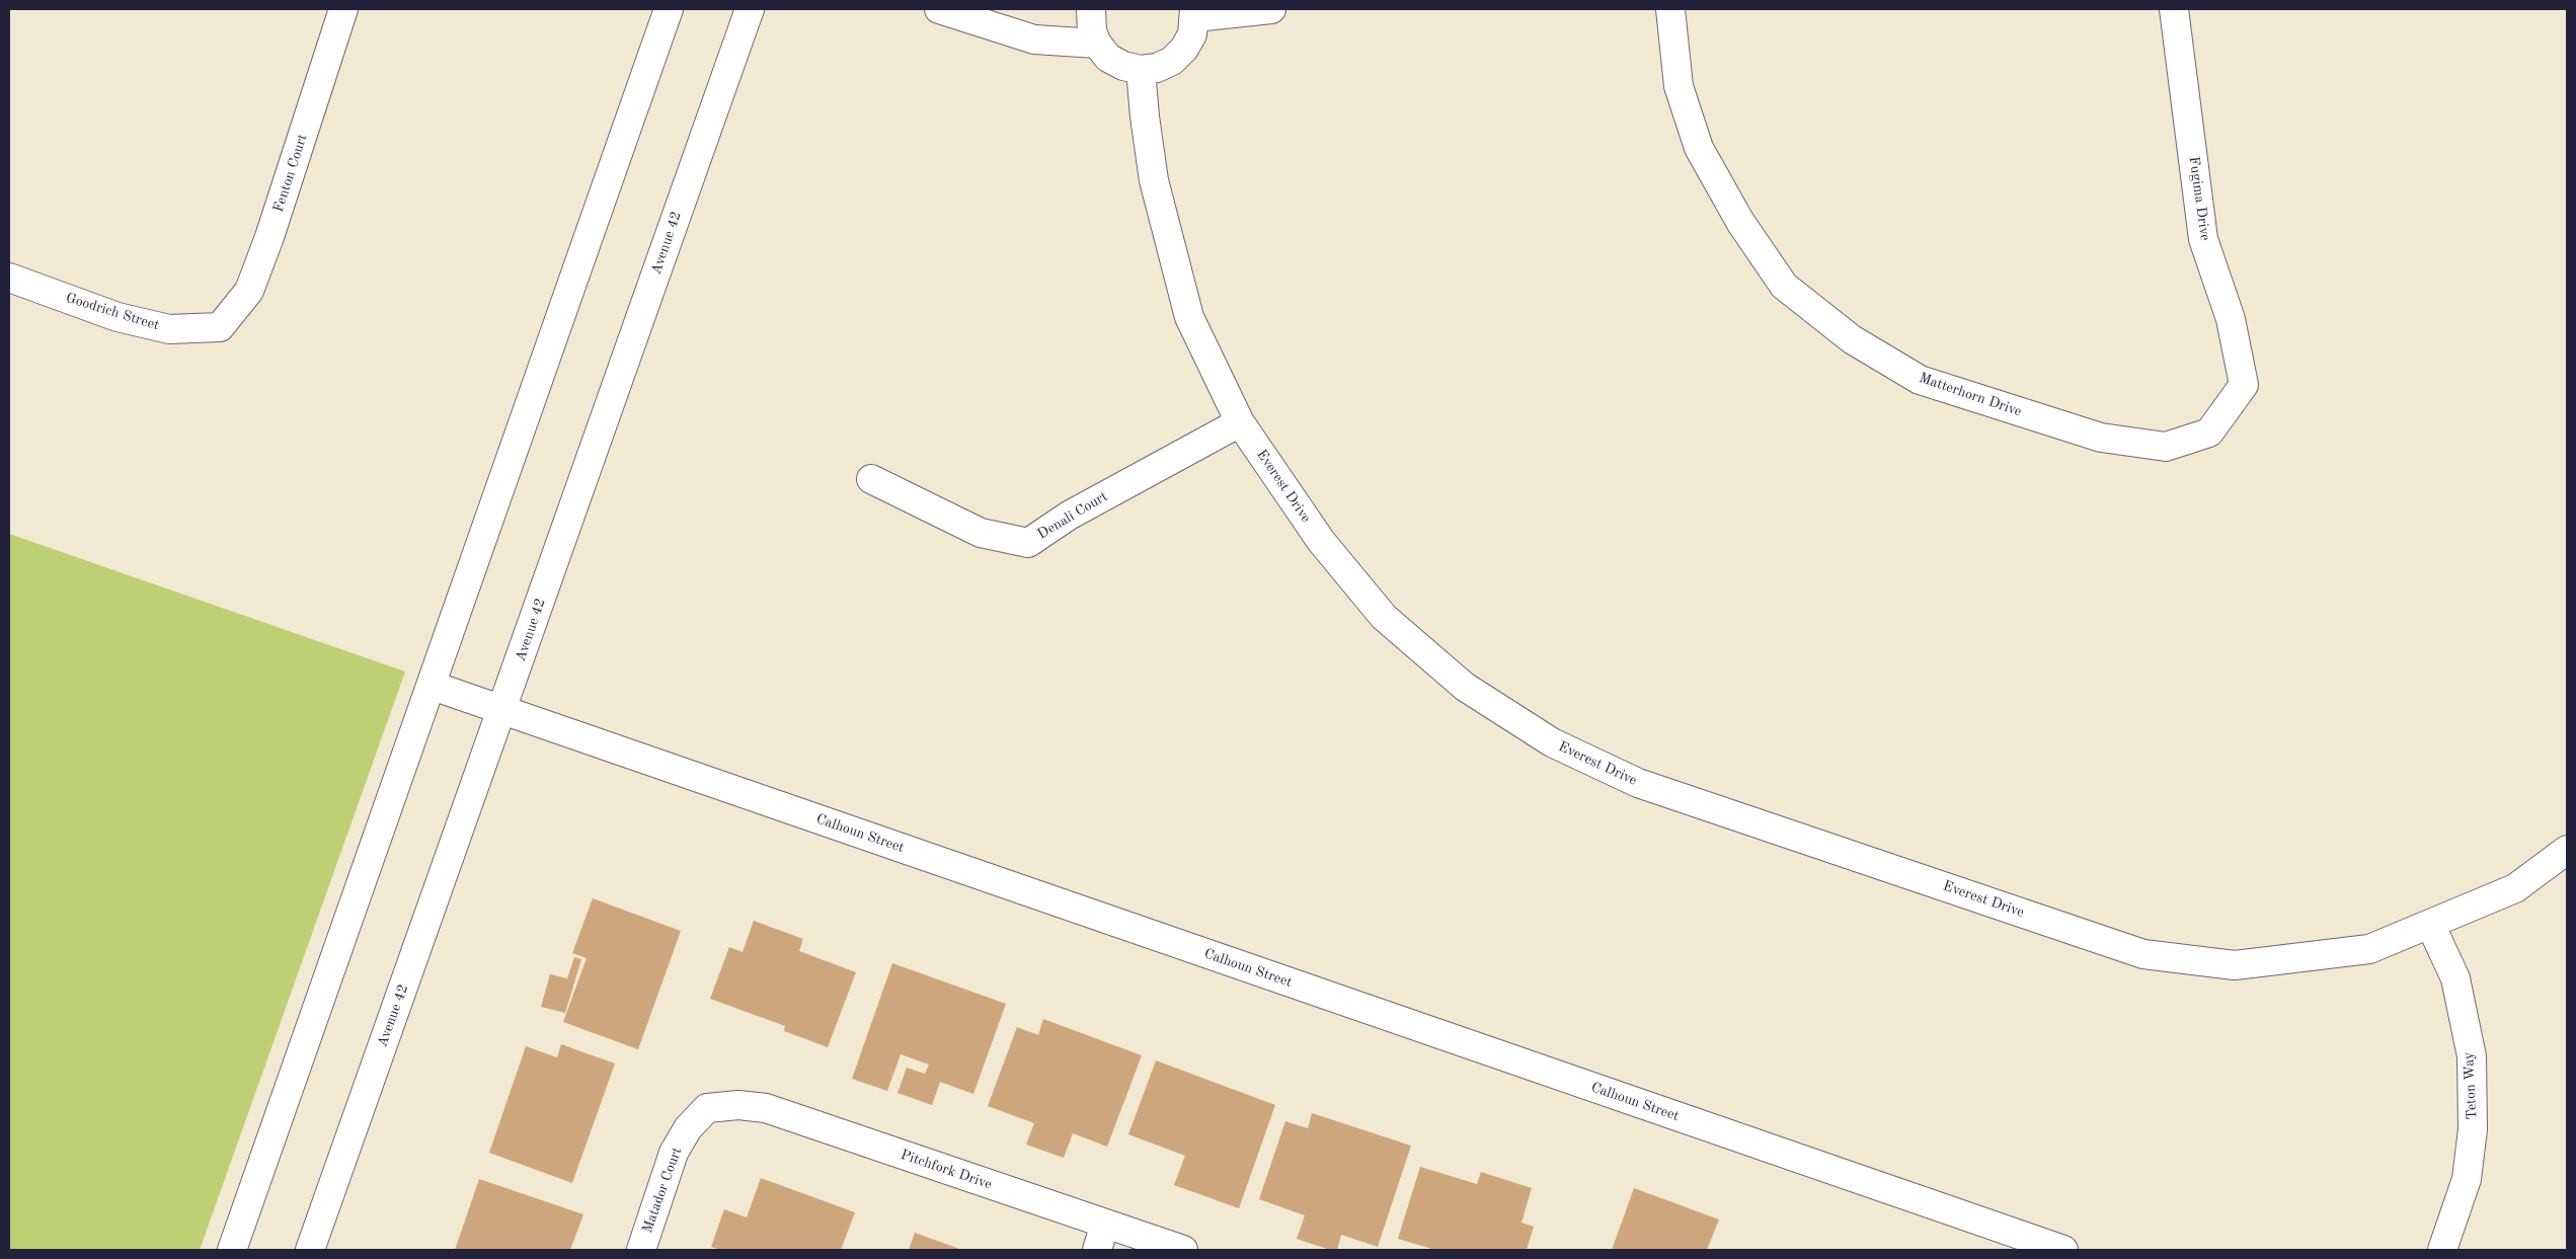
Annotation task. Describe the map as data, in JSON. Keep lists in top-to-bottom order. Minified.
{"streets":{"street":["Fenton Court","Fugima Drive","Avenue 42","Goodrich Street","Matterhorn Drive","Everest Drive","Denali Court","Calhoun Street","Teton Way","Pitchfork Drive","Matador Court"]},"crossings":[["Fenton Court","Goodrich Street"],["Fugima Drive","Matterhorn Drive"],["Avenue 42","Calhoun Street"],["Everest Drive","Denali Court"],["Everest Drive","Teton Way"],["Pitchfork Drive","Matador Court"]]}
